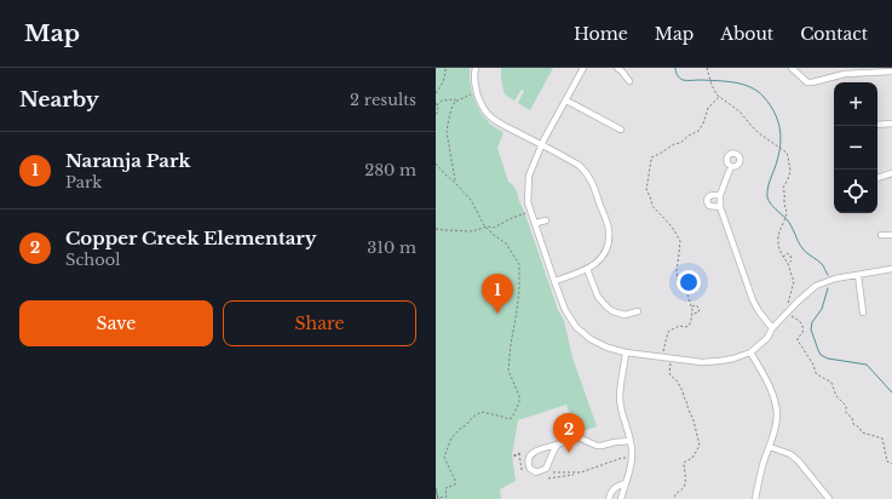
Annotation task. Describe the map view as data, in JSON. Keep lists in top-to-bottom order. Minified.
{"page":{"header":"Map","nav":["Home","Map","About","Contact"],"heading":["Nearby","2 results"],"map_buttons":["+","−"],"list":[{"mark":"1","name":"Naranja Park","note":"Park","value":"280 m"},{"mark":"2","name":"Copper Creek Elementary","note":"School","value":"310 m"}],"pins":["1","2"],"buttons":["Save","Share"]}}
